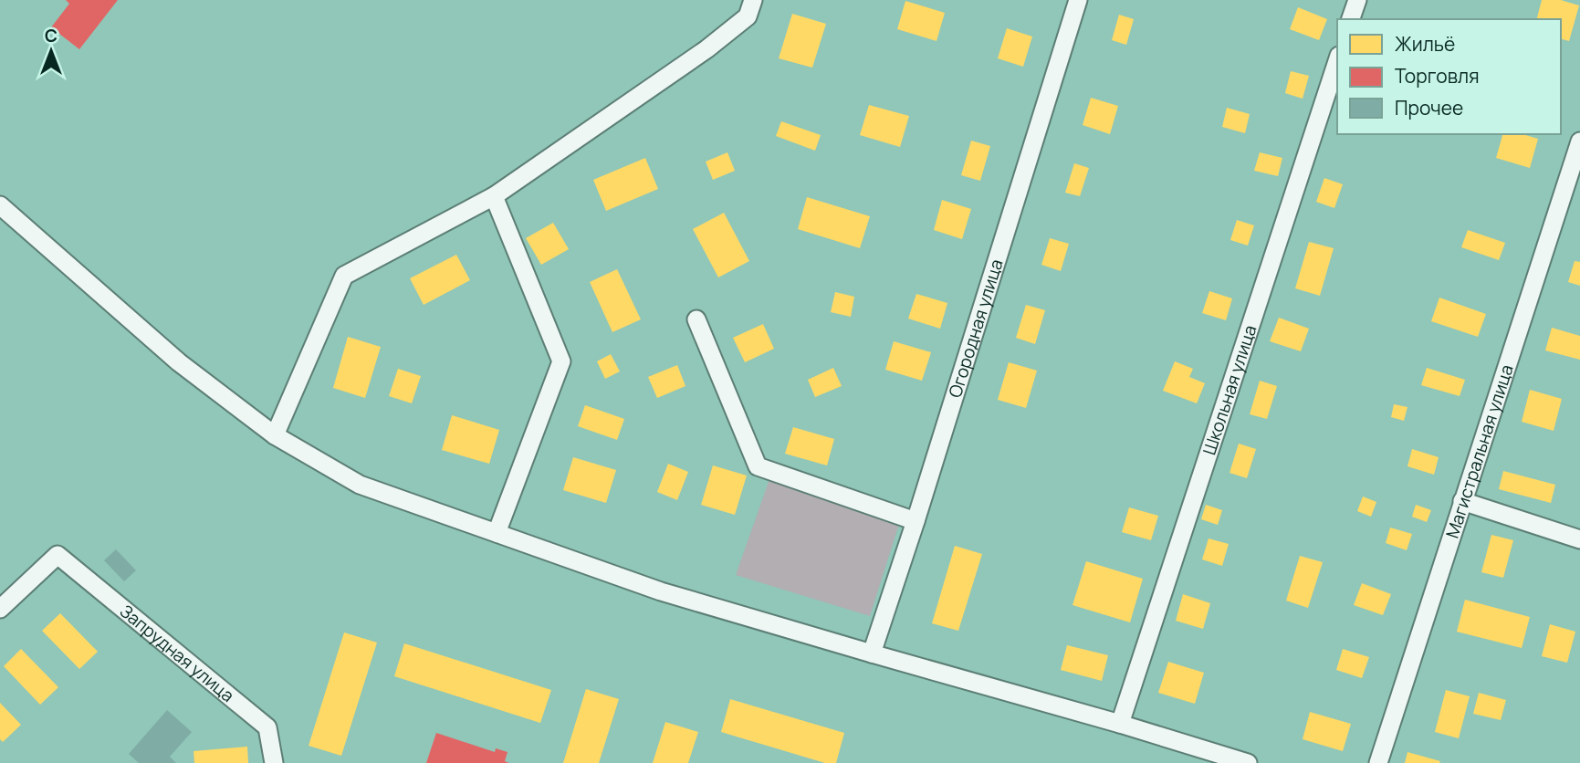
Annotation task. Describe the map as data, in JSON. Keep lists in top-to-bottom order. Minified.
{"streets":{"street":["Огородная улица","Школьная улица","Магистральная улица","Запрудная улица"]},"legend":["Жильё","Торговля","Прочее"],"north":"top"}
